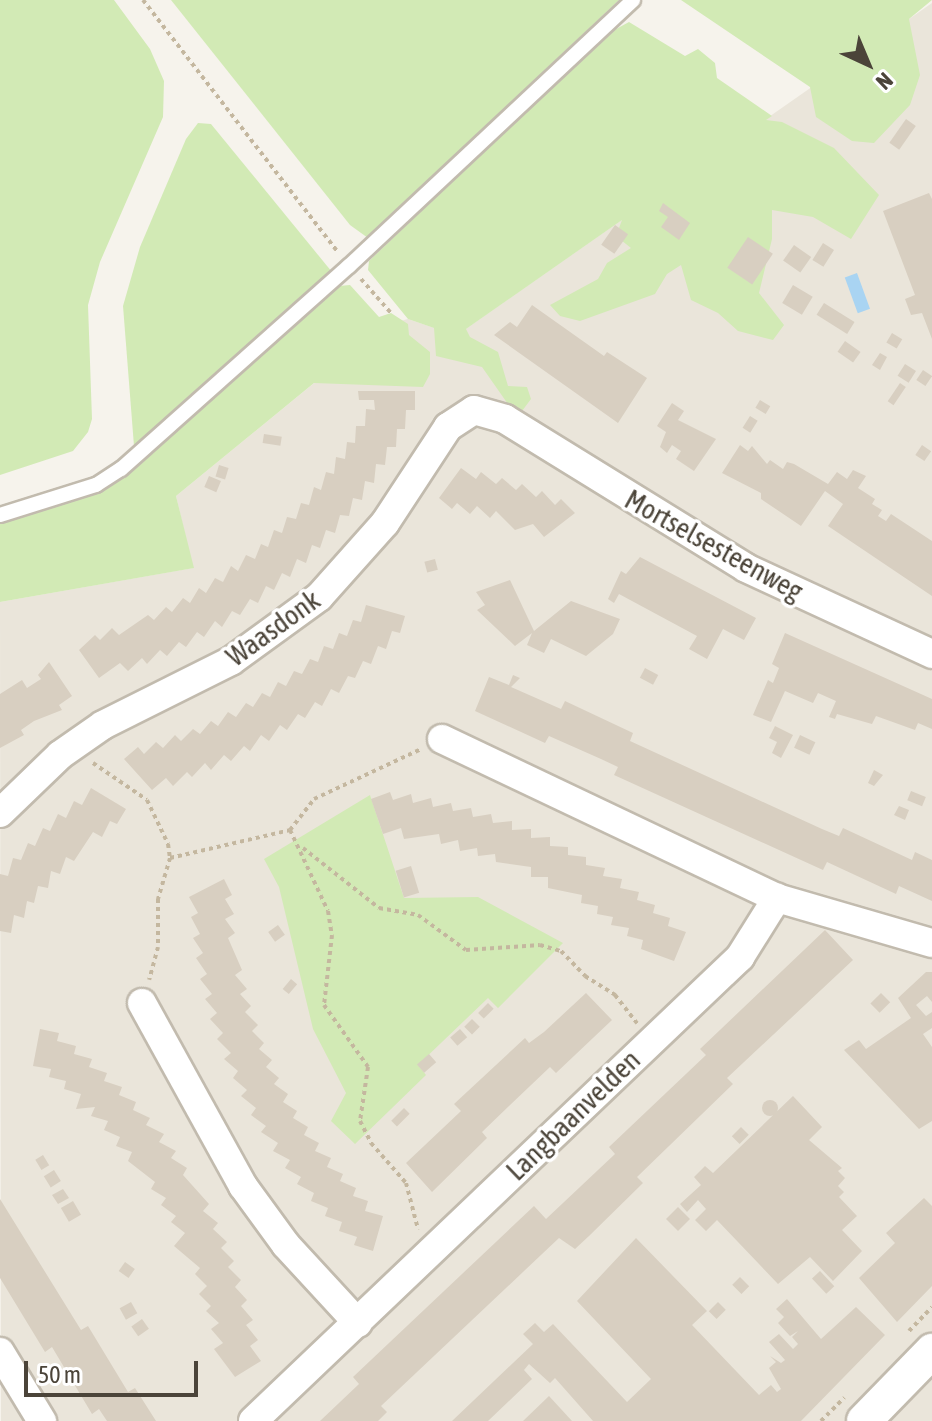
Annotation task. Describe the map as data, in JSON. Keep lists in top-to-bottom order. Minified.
{"streets":{"street":["Mortselsesteenweg","Waasdonk","Langbaanvelden"]},"crossings":[["Mortselsesteenweg","Waasdonk"]],"scale_bar":"50 m","north":"bottom right"}
